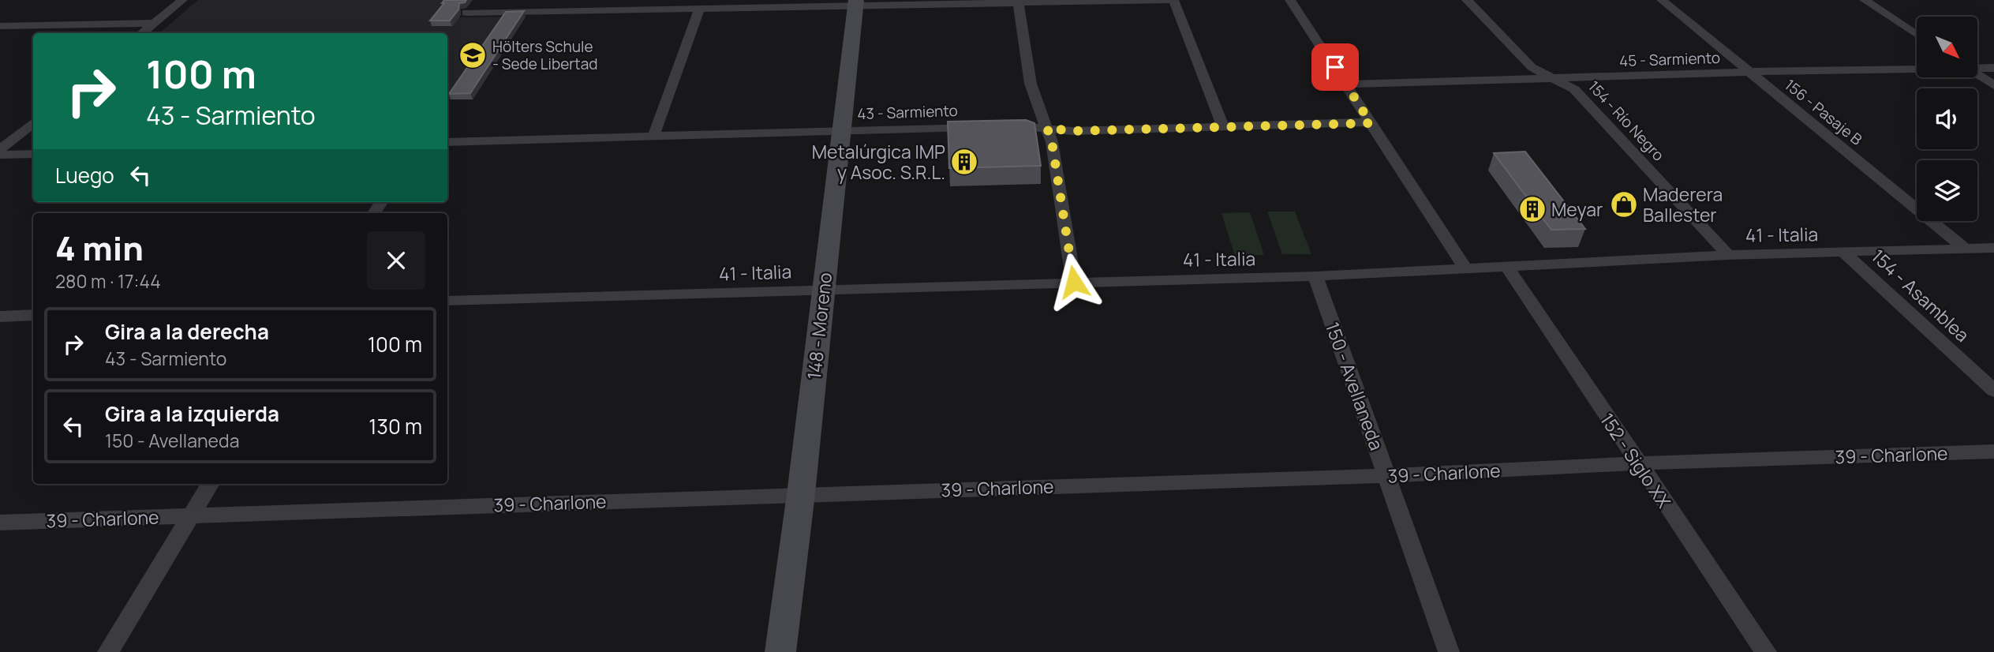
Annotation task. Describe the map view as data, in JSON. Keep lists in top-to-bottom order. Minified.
{"streets":{"street":["45 - Sarmiento","43 - Sarmiento","156 - Pasaje B","154 - Río Negro","41 - Italia","154 - Asamblea","148 - Moreno","150 - Avellaneda","39 - Charlone","152 - Siglo XX"]},"crossings":[["45 - Sarmiento","156 - Pasaje B"],["45 - Sarmiento","154 - Río Negro"],["43 - Sarmiento","148 - Moreno"],["156 - Pasaje B","41 - Italia"],["154 - Río Negro","41 - Italia"],["41 - Italia","154 - Asamblea"],["41 - Italia","148 - Moreno"],["41 - Italia","150 - Avellaneda"],["41 - Italia","152 - Siglo XX"],["148 - Moreno","39 - Charlone"],["150 - Avellaneda","39 - Charlone"],["39 - Charlone","152 - Siglo XX"]],"places":{"school or university":["Hölters Schule - Sede Libertad"],"building":["Metalúrgica IMP y Asoc. S.R.L.","Meyar"],"shop":["Maderera Ballester"]},"north":"bottom right","page":{"turn":["100 m","43 - Sarmiento"],"then":"Luego","heading":["4 min","280 m · 17:44"],"list":[{"name":"Gira a la derecha","note":"43 - Sarmiento","value":"100 m"},{"name":"Gira a la izquierda","note":"150 - Avellaneda","value":"130 m"}]}}
